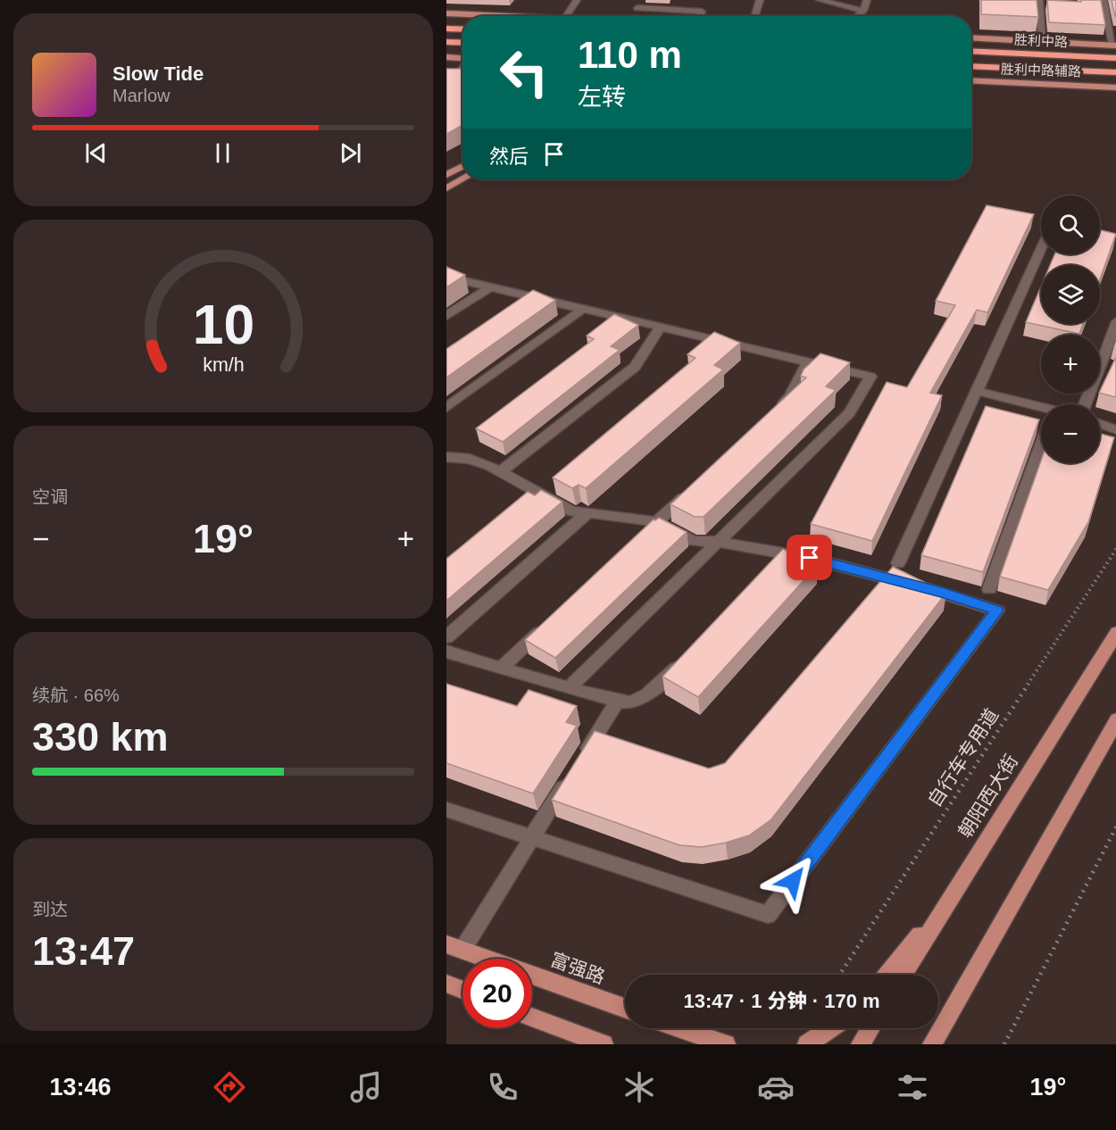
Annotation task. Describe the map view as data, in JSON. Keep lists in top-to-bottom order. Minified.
{"streets":{"highway":["胜利中路"],"main road":["胜利中路辅路","朝阳西大街","富强路"],"path":["自行车专用道"]},"page":{"turn":["110 m","左转"],"song":["Slow Tide","Marlow"],"then":"然后","map_buttons":["+","−"],"tile":["空调",["续航 · 66%","330 km"],["到达","13:47"]],"heat":["−","19°","+"],"limit":"20","trip":"13:47 · 1 分钟 · 170 m","tabs":["13:46","19°"],"gauge":["10","km/h"]}}
